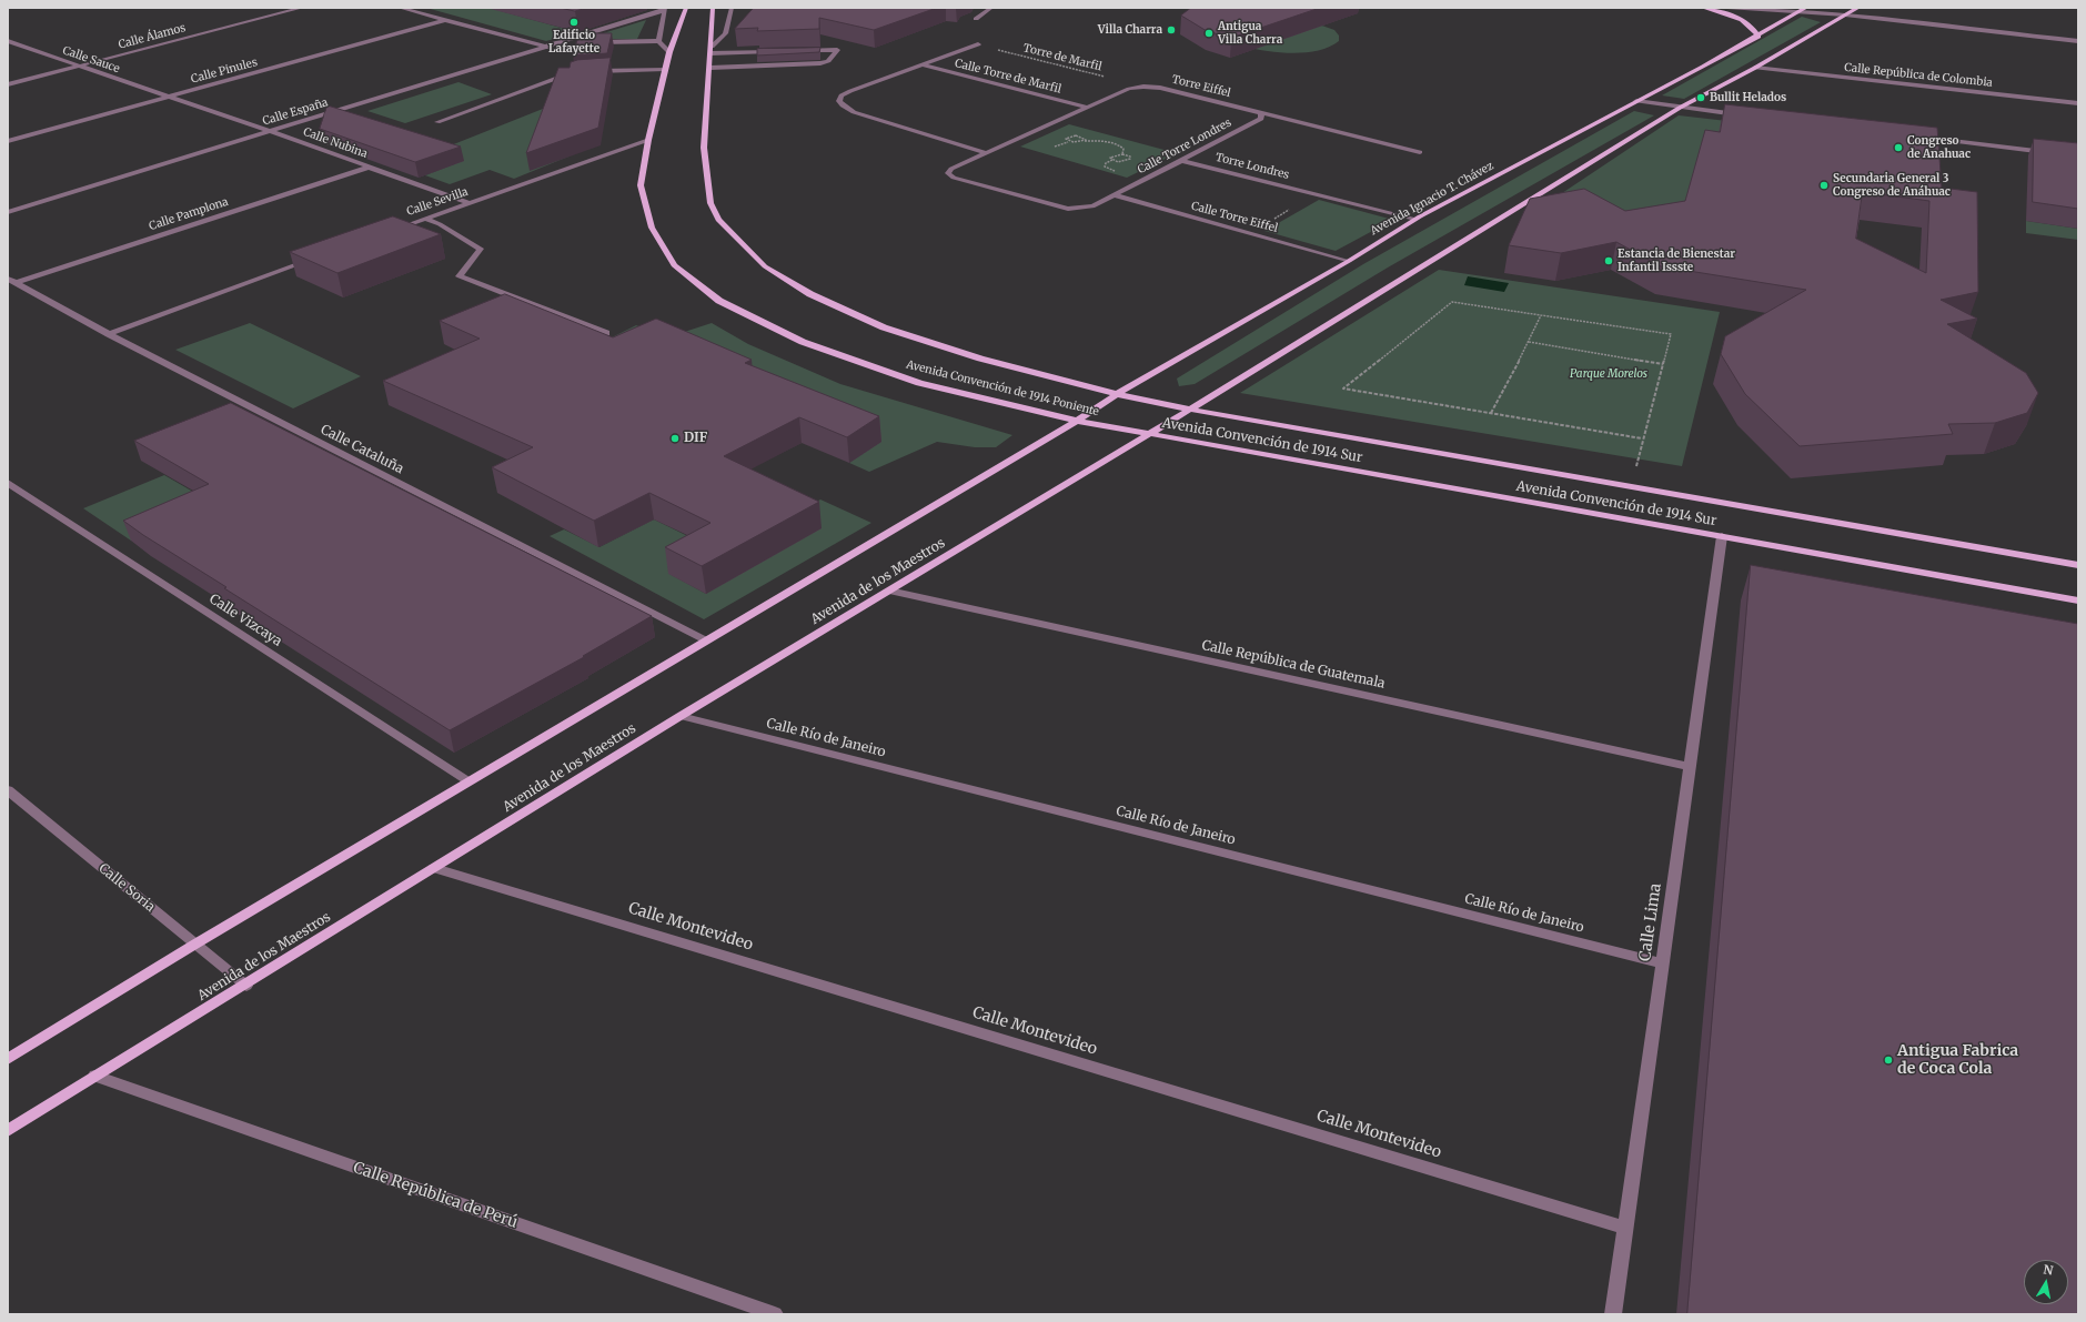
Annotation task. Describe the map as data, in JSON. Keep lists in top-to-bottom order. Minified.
{"streets":{"main road":["Avenida Ignacio T. Chávez","Avenida Convención de 1914 Poniente","Avenida Convención de 1914 Sur","Avenida de los Maestros"],"street":["Calle Álamos","Calle Sauce","Calle Pinules","Calle República de Colombia","Calle Torre de Marfil","Torre Eiffel","Calle España","Calle Nubina","Calle Torre Londres","Torre Londres","Calle Sevilla","Calle Pamplona","Calle Torre Eiffel","Calle Cataluña","Calle Vizcaya","Calle República de Guatemala","Calle Río de Janeiro","Calle Soria","Calle Lima","Calle Montevideo","Calle República de Perú"],"path":["Torre de Marfil"]},"crossings":[["Calle Álamos","Calle Sauce"],["Torre de Marfil","Torre Eiffel"],["Calle Sauce","Calle Pinules"],["Calle Sauce","Calle Nubina"],["Calle Pinules","Calle Nubina"],["Calle Torre de Marfil","Torre Eiffel"],["Torre Eiffel","Calle Torre Londres"],["Torre Eiffel","Calle Torre Eiffel"],["Calle España","Calle Nubina"],["Calle Nubina","Calle Sevilla"],["Calle Nubina","Calle Pamplona"],["Calle Torre Londres","Torre Londres"],["Calle Torre Londres","Calle Torre Eiffel"],["Torre Londres","Avenida Ignacio T. Chávez"],["Avenida Ignacio T. Chávez","Calle Torre Eiffel"],["Avenida Ignacio T. Chávez","Avenida Convención de 1914 Poniente"],["Calle Sevilla","Avenida Convención de 1914 Poniente"],["Calle Pamplona","Calle Cataluña"],["Avenida Convención de 1914 Poniente","Avenida Convención de 1914 Sur"],["Avenida Convención de 1914 Poniente","Avenida de los Maestros"],["Avenida Convención de 1914 Sur","Avenida de los Maestros"],["Avenida Convención de 1914 Sur","Calle Lima"],["Avenida de los Maestros","Calle República de Guatemala"],["Avenida de los Maestros","Calle Río de Janeiro"],["Avenida de los Maestros","Calle Soria"],["Avenida de los Maestros","Calle Montevideo"],["Avenida de los Maestros","Calle República de Perú"],["Calle República de Guatemala","Calle Lima"],["Calle Río de Janeiro","Calle Lima"],["Calle Lima","Calle Montevideo"]],"parks":["Parque Morelos"],"places":["Edificio Lafayette","Villa Charra","Antigua Villa Charra","Bullit Helados","Congreso de Anahuac","Secundaria General 3 Congreso de Anáhuac","Estancia de Bienestar Infantil Issste","DIF","Antigua Fabrica de Coca Cola"],"north":"top"}
